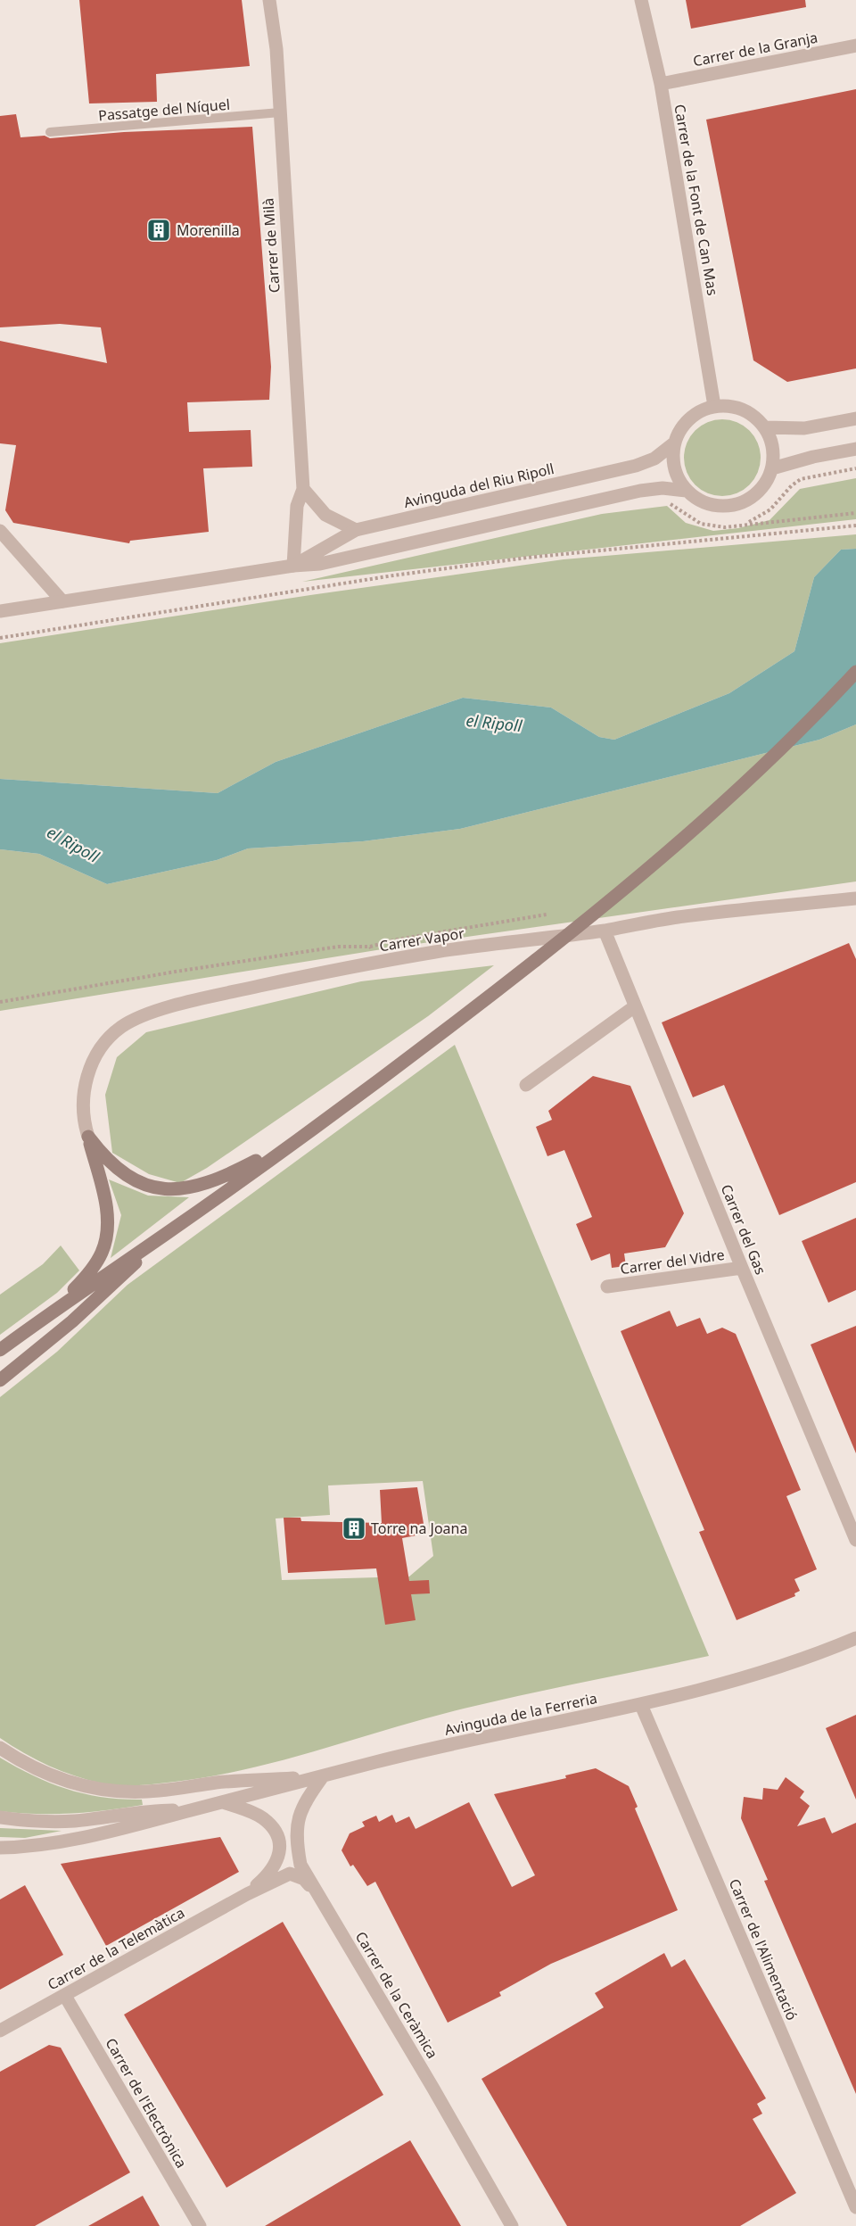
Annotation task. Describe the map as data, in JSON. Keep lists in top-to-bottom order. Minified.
{"streets":{"street":["Carrer de la Granja","Carrer de la Font de Can Mas","Carrer de Milà","Avinguda del Riu Ripoll","Carrer Vapor","Carrer del Gas","Carrer del Vidre","Avinguda de la Ferreria","Carrer de la Telemàtica","Carrer de l'Alimentació","Carrer de la Ceràmica","Carrer de l'Electrònica"],"lane":["Passatge del Níquel"]},"crossings":[["Carrer de la Granja","Carrer de la Font de Can Mas"],["Passatge del Níquel","Carrer de Milà"],["Carrer de la Font de Can Mas","Avinguda del Riu Ripoll"],["Carrer de Milà","Avinguda del Riu Ripoll"],["Carrer Vapor","Carrer del Gas"],["Carrer del Gas","Carrer del Vidre"],["Avinguda de la Ferreria","Carrer de l'Alimentació"],["Avinguda de la Ferreria","Carrer de la Ceràmica"],["Carrer de la Telemàtica","Carrer de l'Electrònica"]],"water":["el Ripoll"],"places":{"building":["Morenilla","Torre na Joana"]}}
